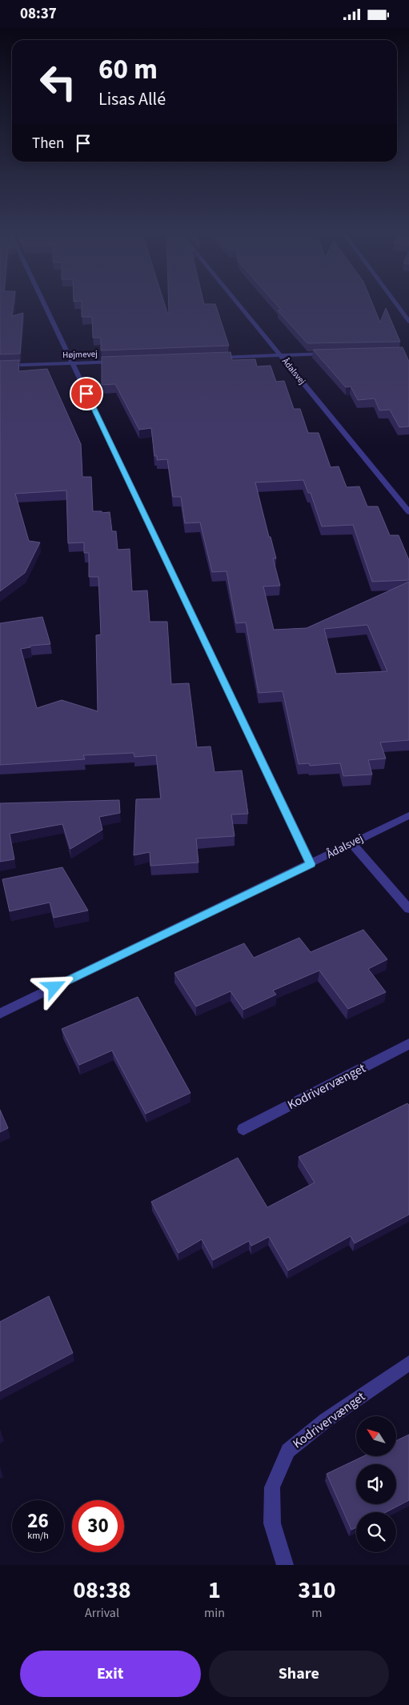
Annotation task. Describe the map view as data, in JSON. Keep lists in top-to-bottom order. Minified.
{"streets":{"street":["Højmevej","Ådalsvej","Kodrivervænget"]},"north":"top left","page":{"status":"08:37","turn":["60 m","Lisas Allé"],"then":"Then","speed":"26 km/h","limit":"30","eta":["08:38","Arrival","1","min","310","m"],"buttons":["Exit","Share"]}}
